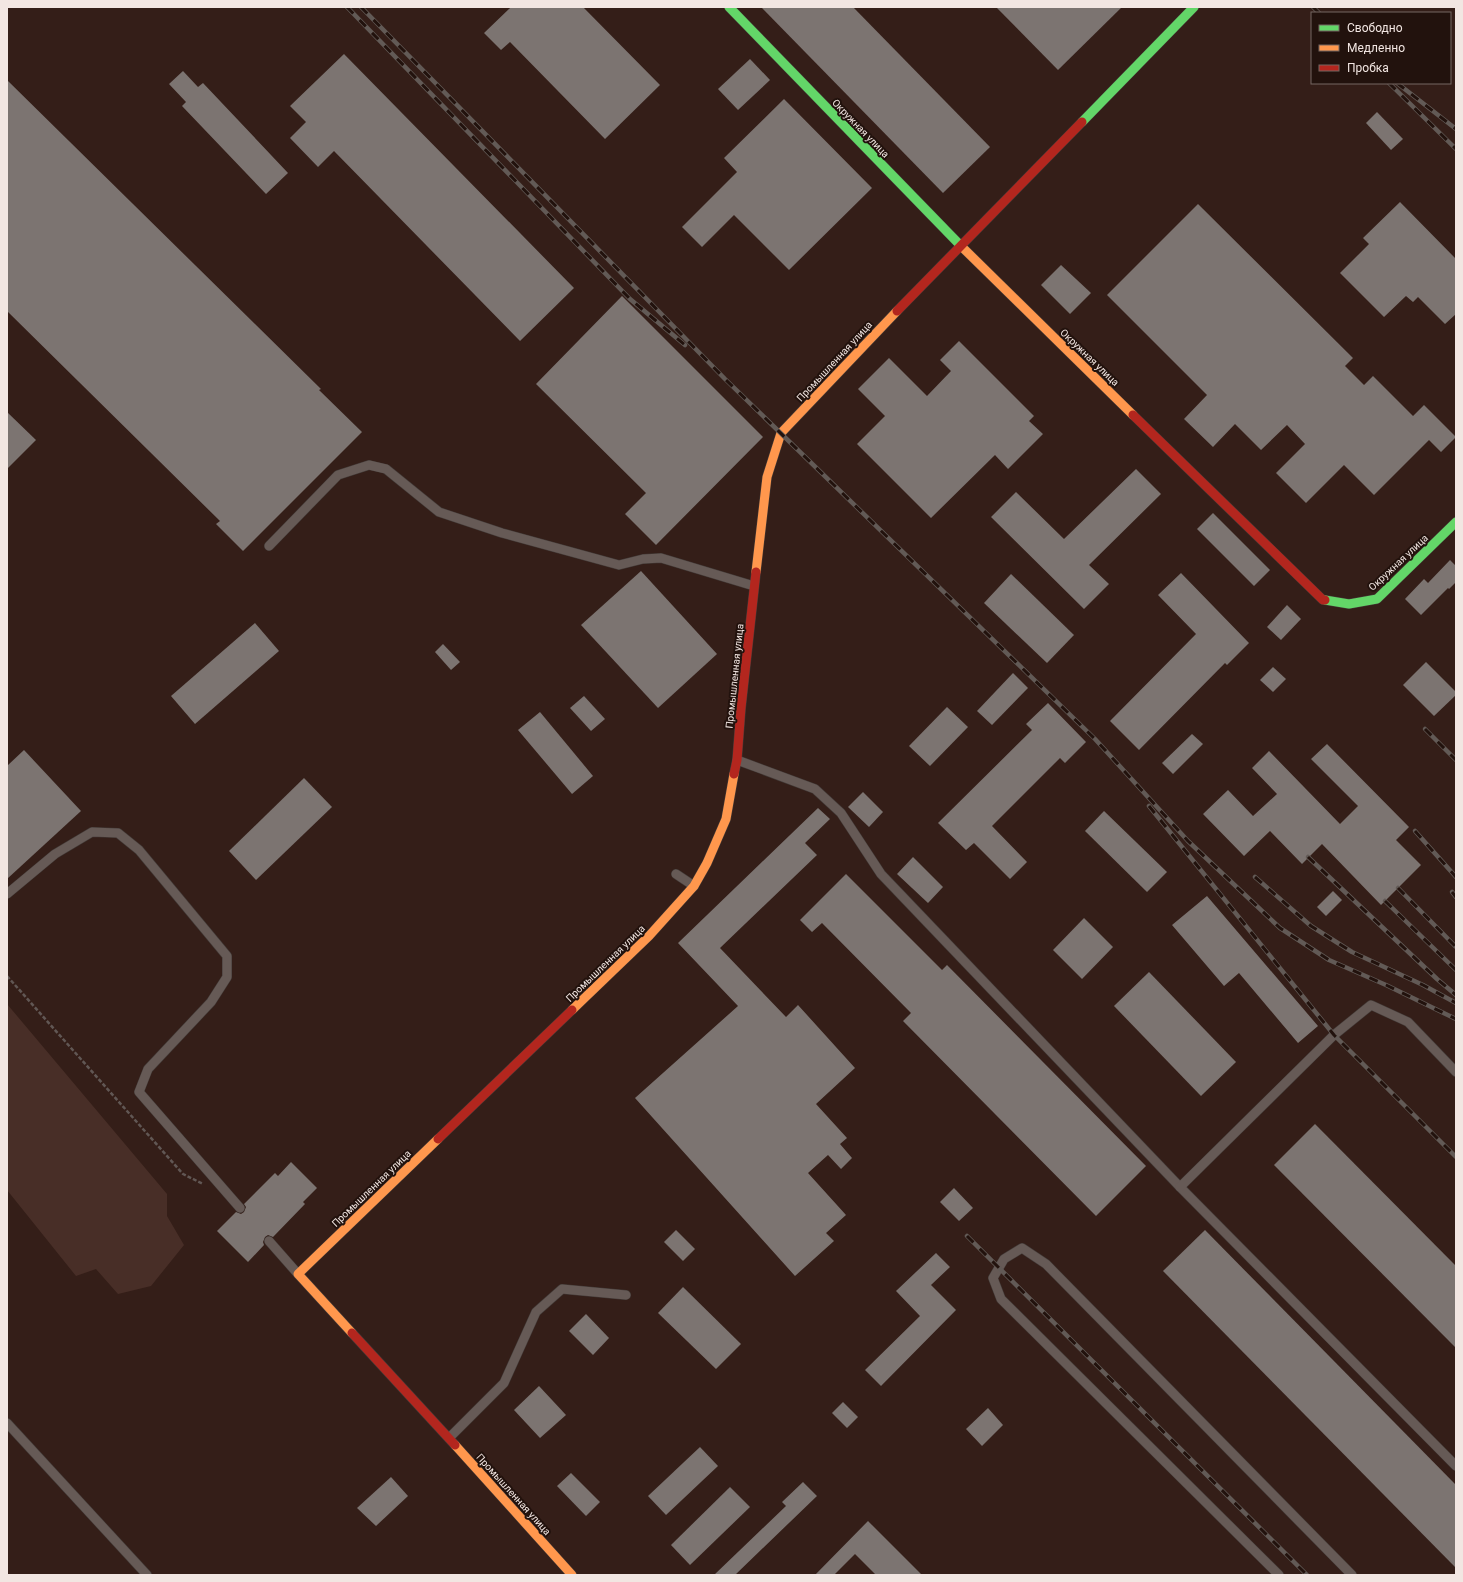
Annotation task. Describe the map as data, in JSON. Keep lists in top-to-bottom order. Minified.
{"streets":{"street":["Окружная улица","Промышленная улица"]},"crossings":[["Окружная улица","Промышленная улица"]],"legend":["Свободно","Медленно","Пробка"]}
